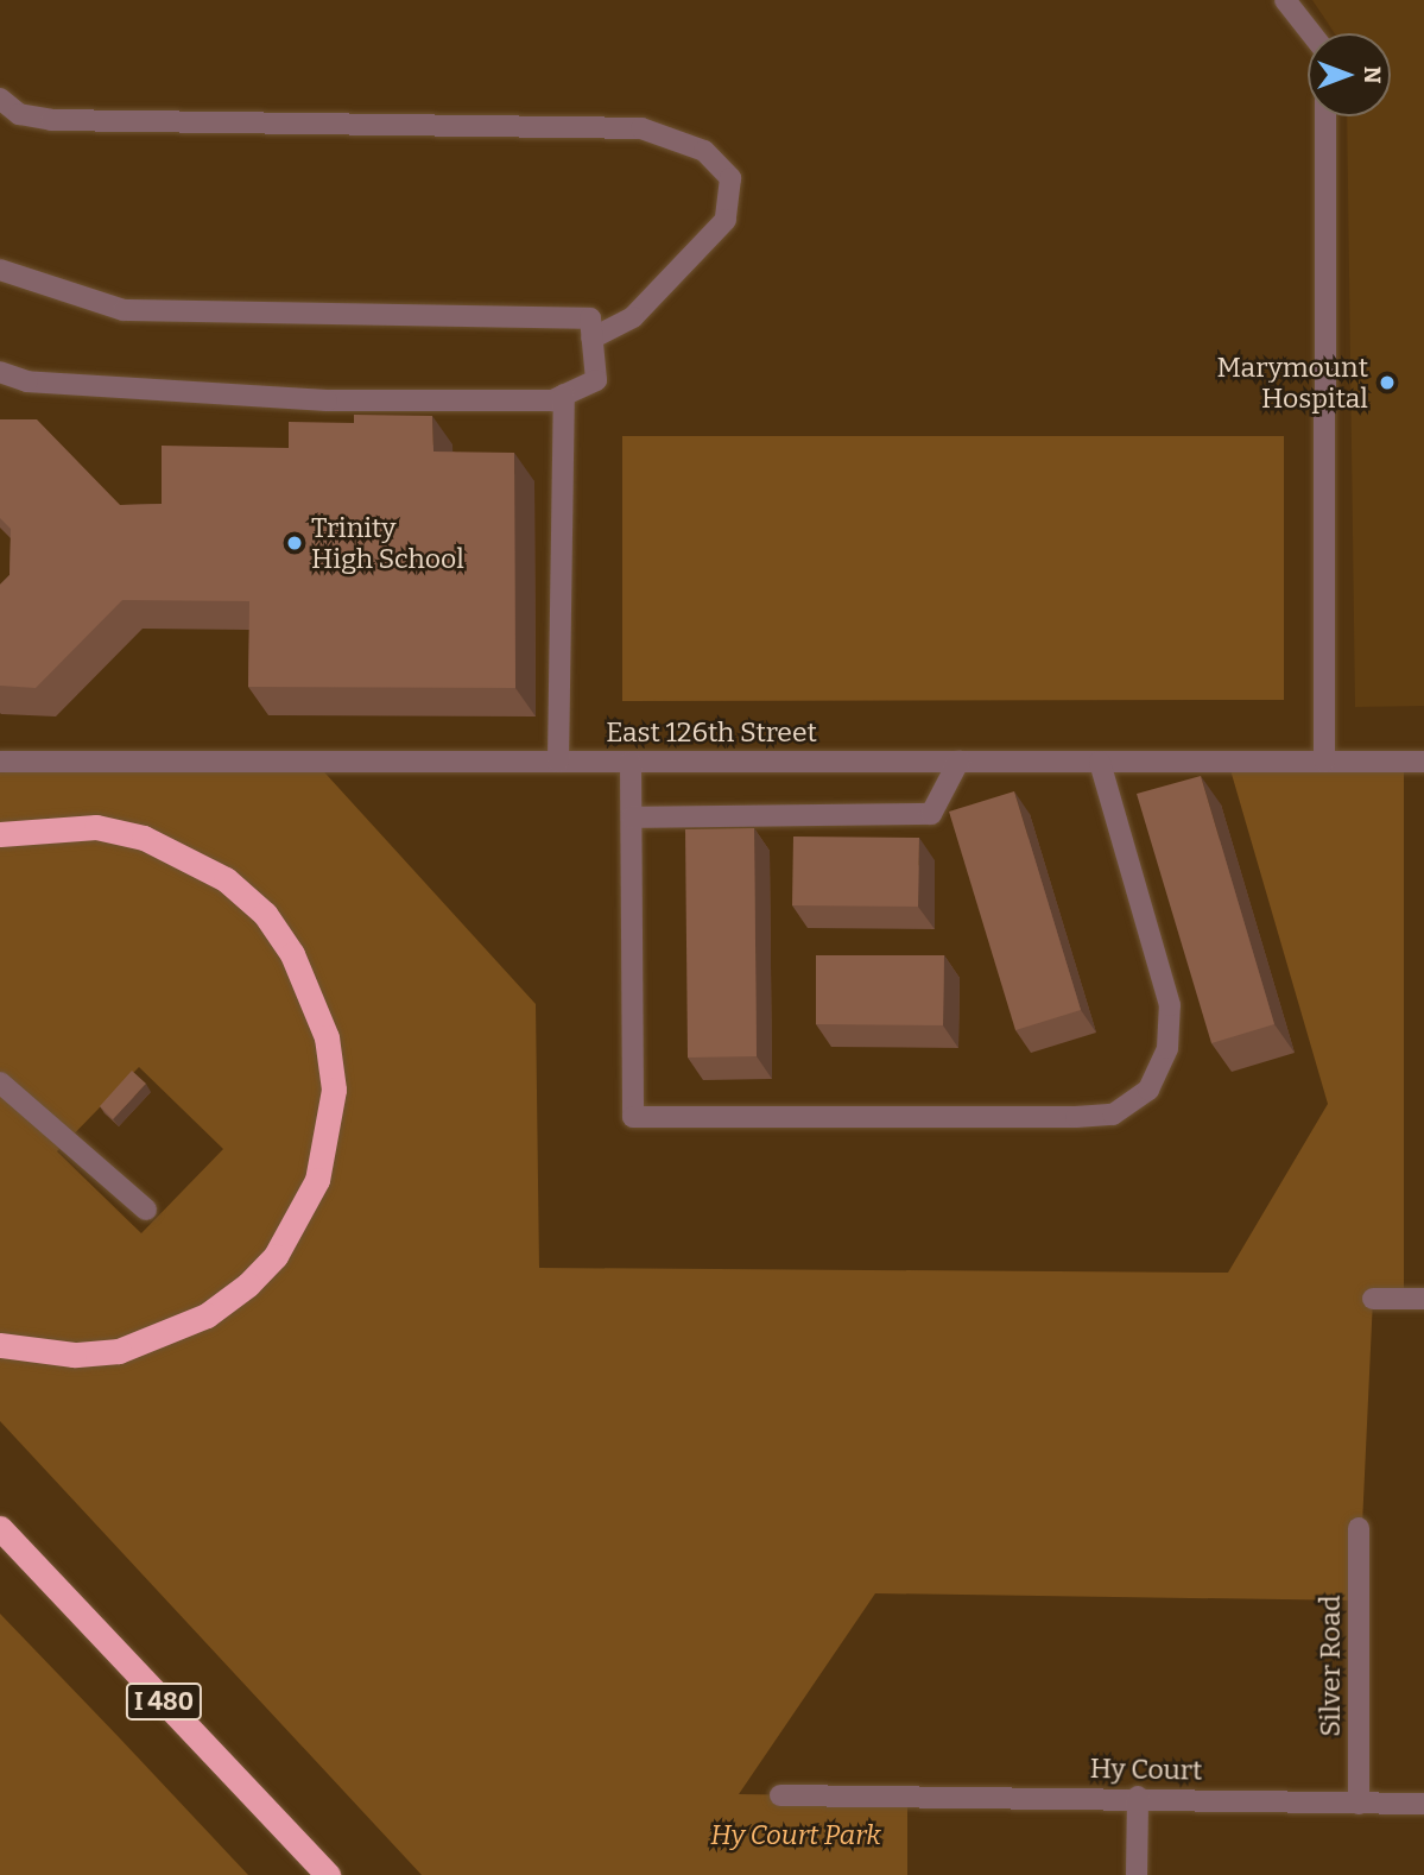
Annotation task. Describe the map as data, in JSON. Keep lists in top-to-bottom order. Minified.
{"streets":{"highway":["I 480"],"street":["East 126th Street","Silver Road","Hy Court"]},"crossings":[["Silver Road","Hy Court"]],"parks":["Hy Court Park"],"places":["Marymount Hospital","Trinity High School"],"north":"right"}
